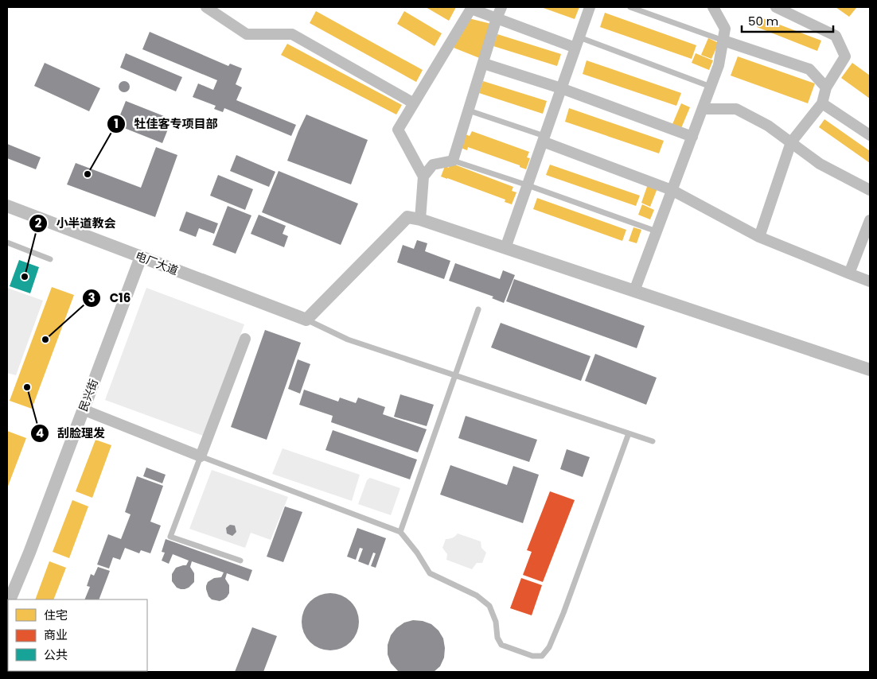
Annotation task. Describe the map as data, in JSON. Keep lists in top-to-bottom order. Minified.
{"streets":{"street":["电厂大道","民兴街"]},"crossings":[["电厂大道","民兴街"]],"places":["牡佳客专项目部","小半道教会","C16","刮脸理发"],"legend":["住宅","商业","公共"],"scale_bar":"50 m"}
